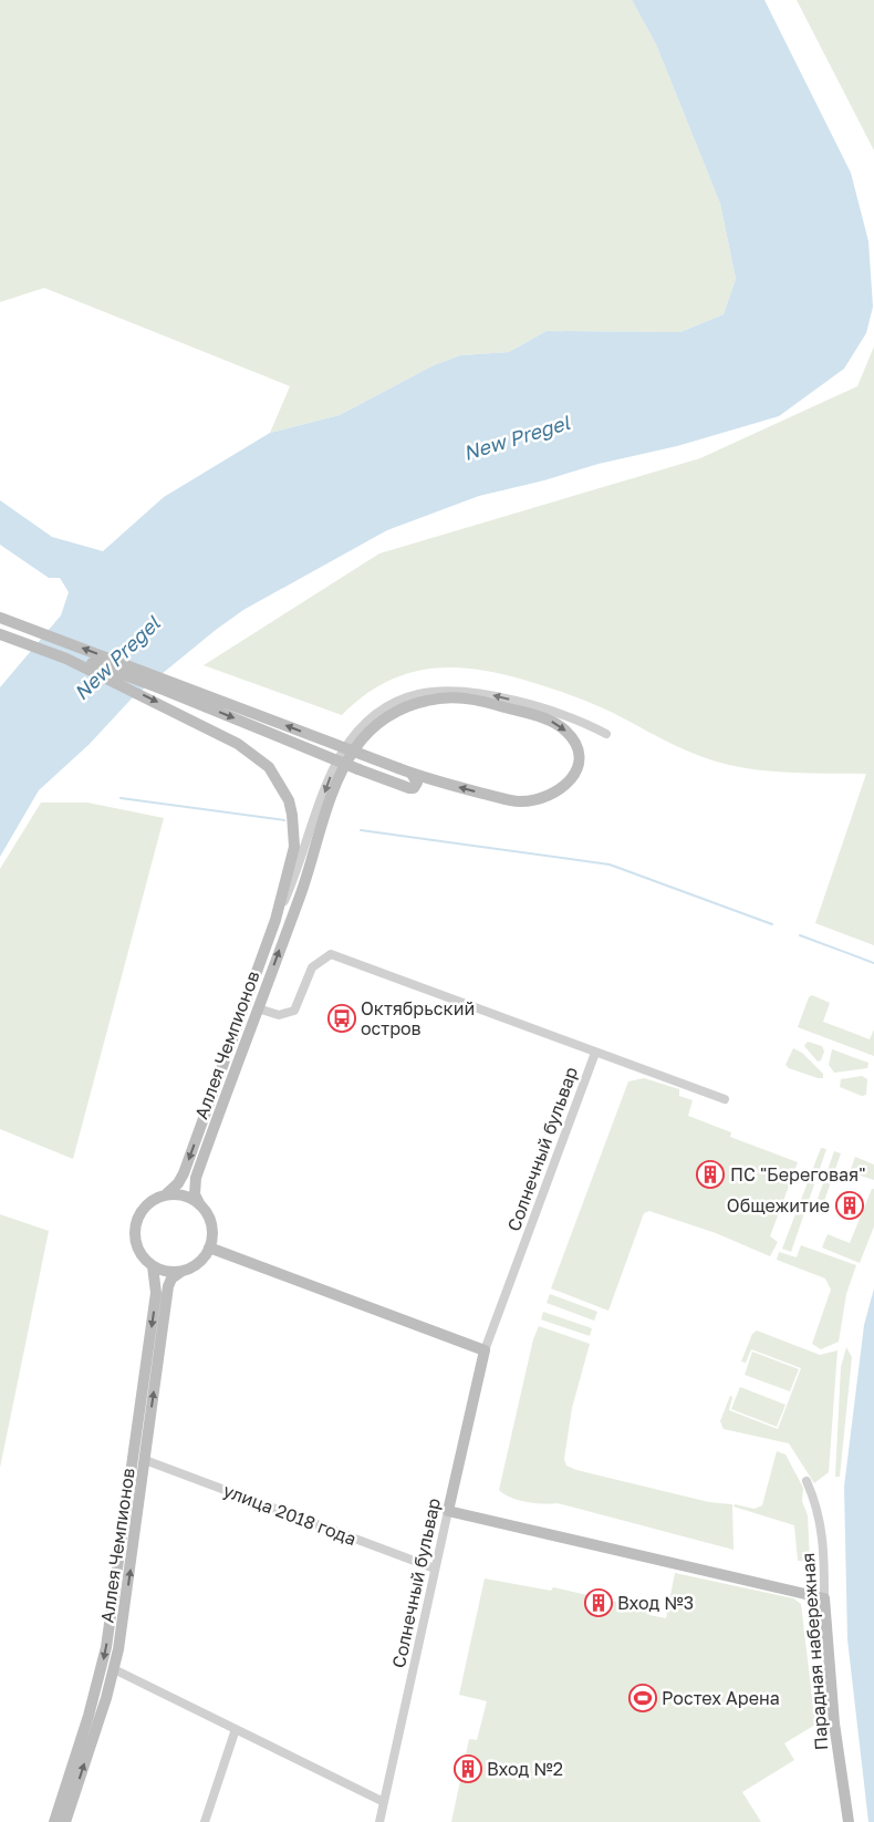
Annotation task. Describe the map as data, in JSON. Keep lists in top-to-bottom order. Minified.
{"streets":{"main road":["Аллея Чемпионов","Солнечный бульвар","Парадная набережная"],"street":["улица 2018 года"]},"crossings":[["Аллея Чемпионов","улица 2018 года"],["Солнечный бульвар","улица 2018 года"]],"water":["New Pregel"],"places":{"bus stop":["Октябрьский остров"],"building":["ПС \"Береговая\"","Общежитие","Вход №3","Вход №2"],"sports":["Ростех Арена"]}}
